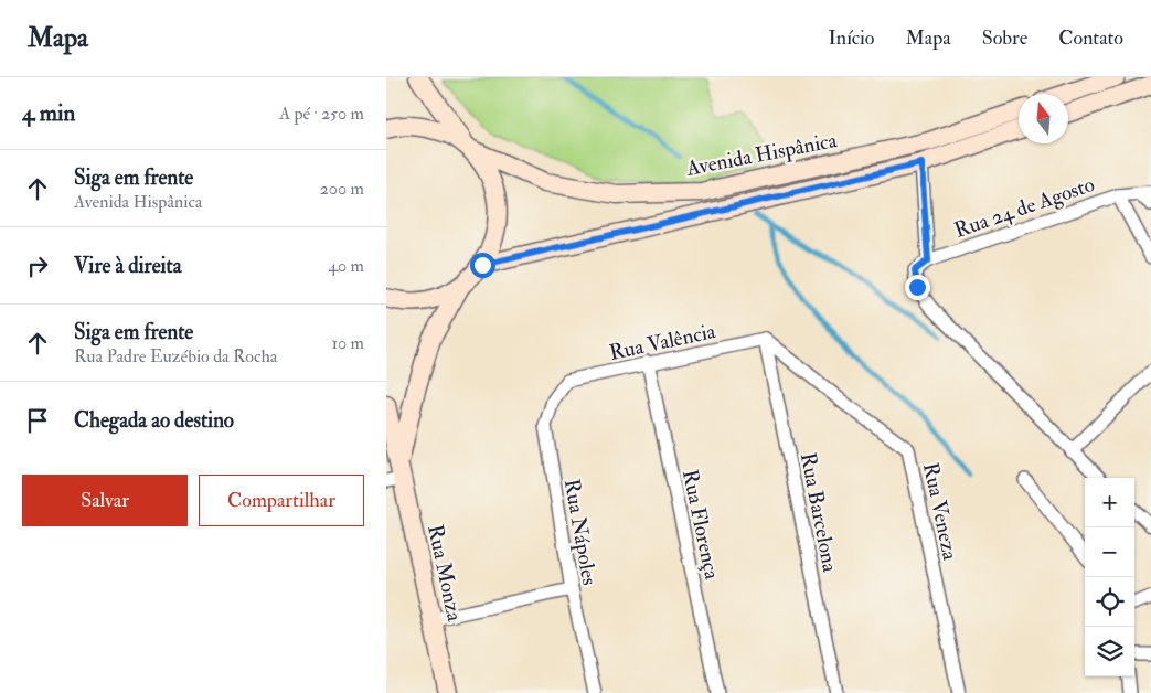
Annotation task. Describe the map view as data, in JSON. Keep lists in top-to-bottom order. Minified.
{"streets":{"main road":["Avenida Hispânica","Rua Monza"],"street":["Rua 24 de Agosto","Rua Valência","Rua Veneza","Rua Barcelona","Rua Florença","Rua Nápoles"]},"crossings":[["Rua Valência","Rua Veneza"],["Rua Valência","Rua Barcelona"],["Rua Valência","Rua Florença"],["Rua Valência","Rua Nápoles"],["Rua Veneza","Rua Barcelona"]],"north":"top","page":{"header":"Mapa","nav":["Início","Mapa","Sobre","Contato"],"heading":["4 min","A pé · 250 m"],"list":[["Siga em frente","Avenida Hispânica","200 m"],["Vire à direita","40 m"],["Siga em frente","Rua Padre Euzébio da Rocha","10 m"],"Chegada ao destino"],"buttons":["Salvar","Compartilhar"],"map_buttons":["+","−"]}}
